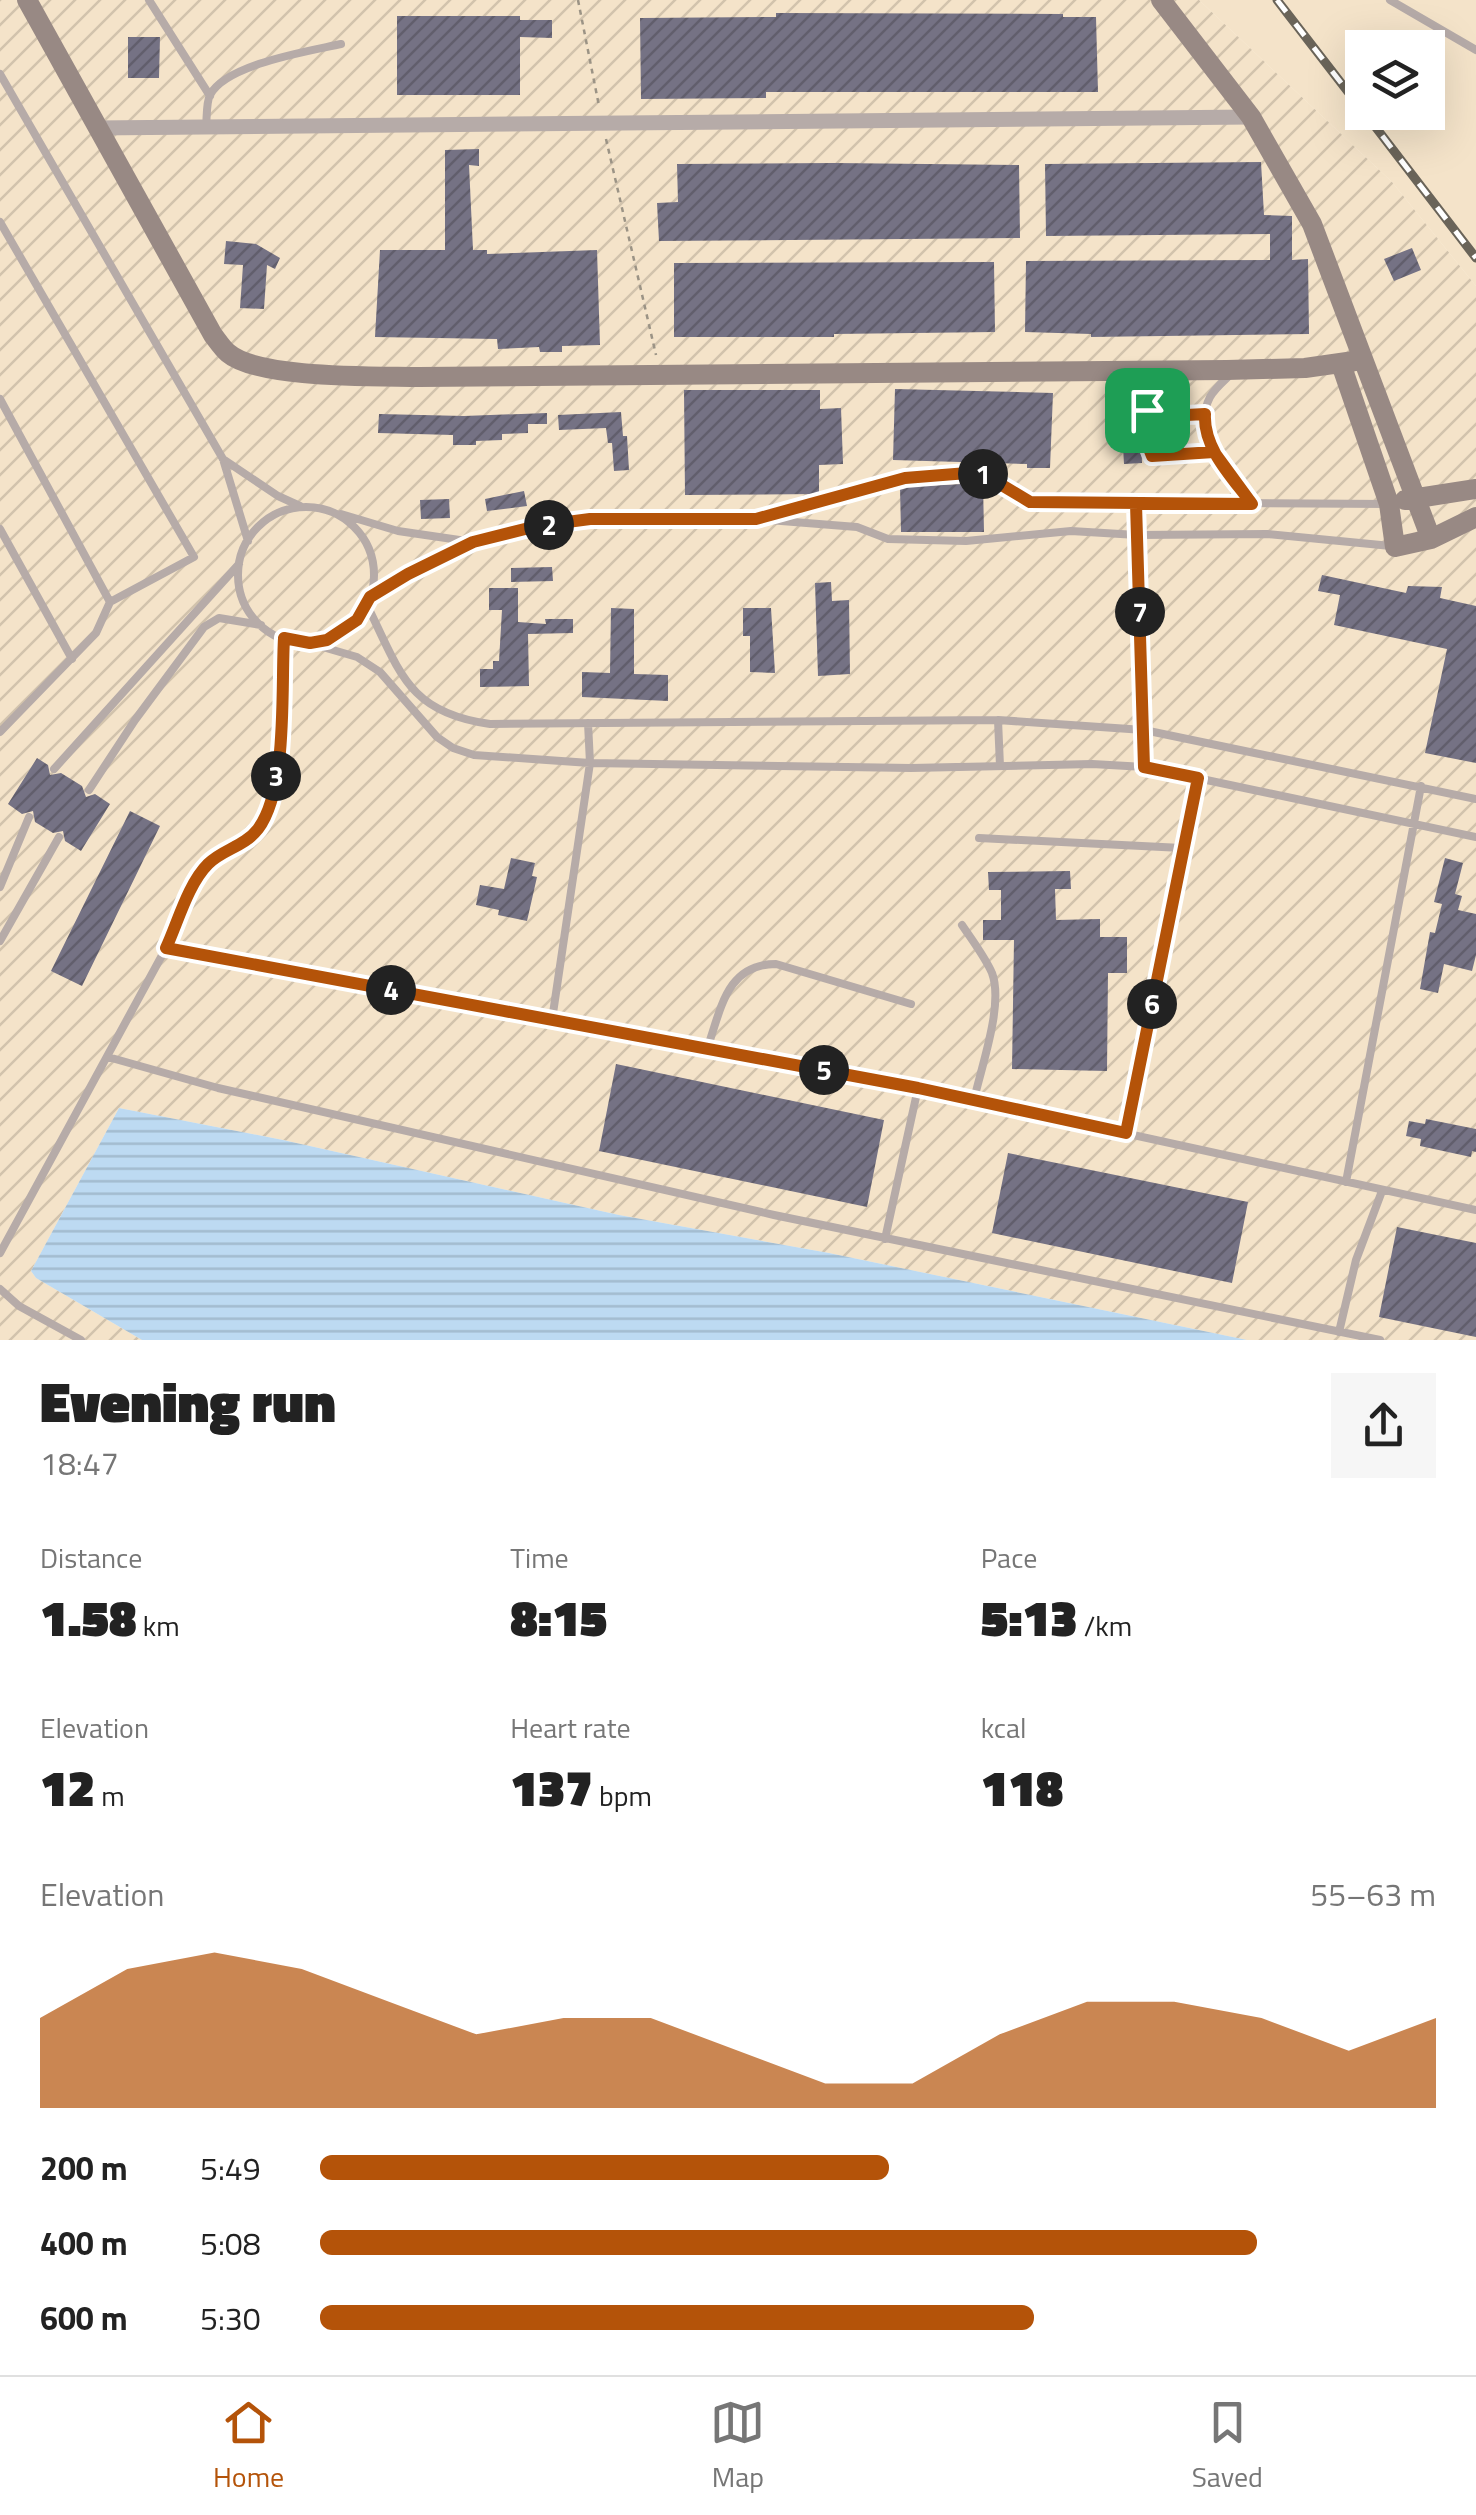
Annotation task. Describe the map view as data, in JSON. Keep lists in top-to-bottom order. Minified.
{"page":{"pins":["1","2","7","3","4","6","5"],"heading":["Evening run","18:47"],"stats":[["Distance","1.58 km"],["Time","8:15"],["Pace","5:13 /km"],["Elevation","12 m"],["Heart rate","137 bpm"],["kcal","118"]],"chart":["Elevation","55–63 m"],"list":[{"name":"200 m","note":"5:49"},{"name":"400 m","note":"5:08"},{"name":"600 m","note":"5:30"}],"tabs":["Home","Map","Saved"]}}
